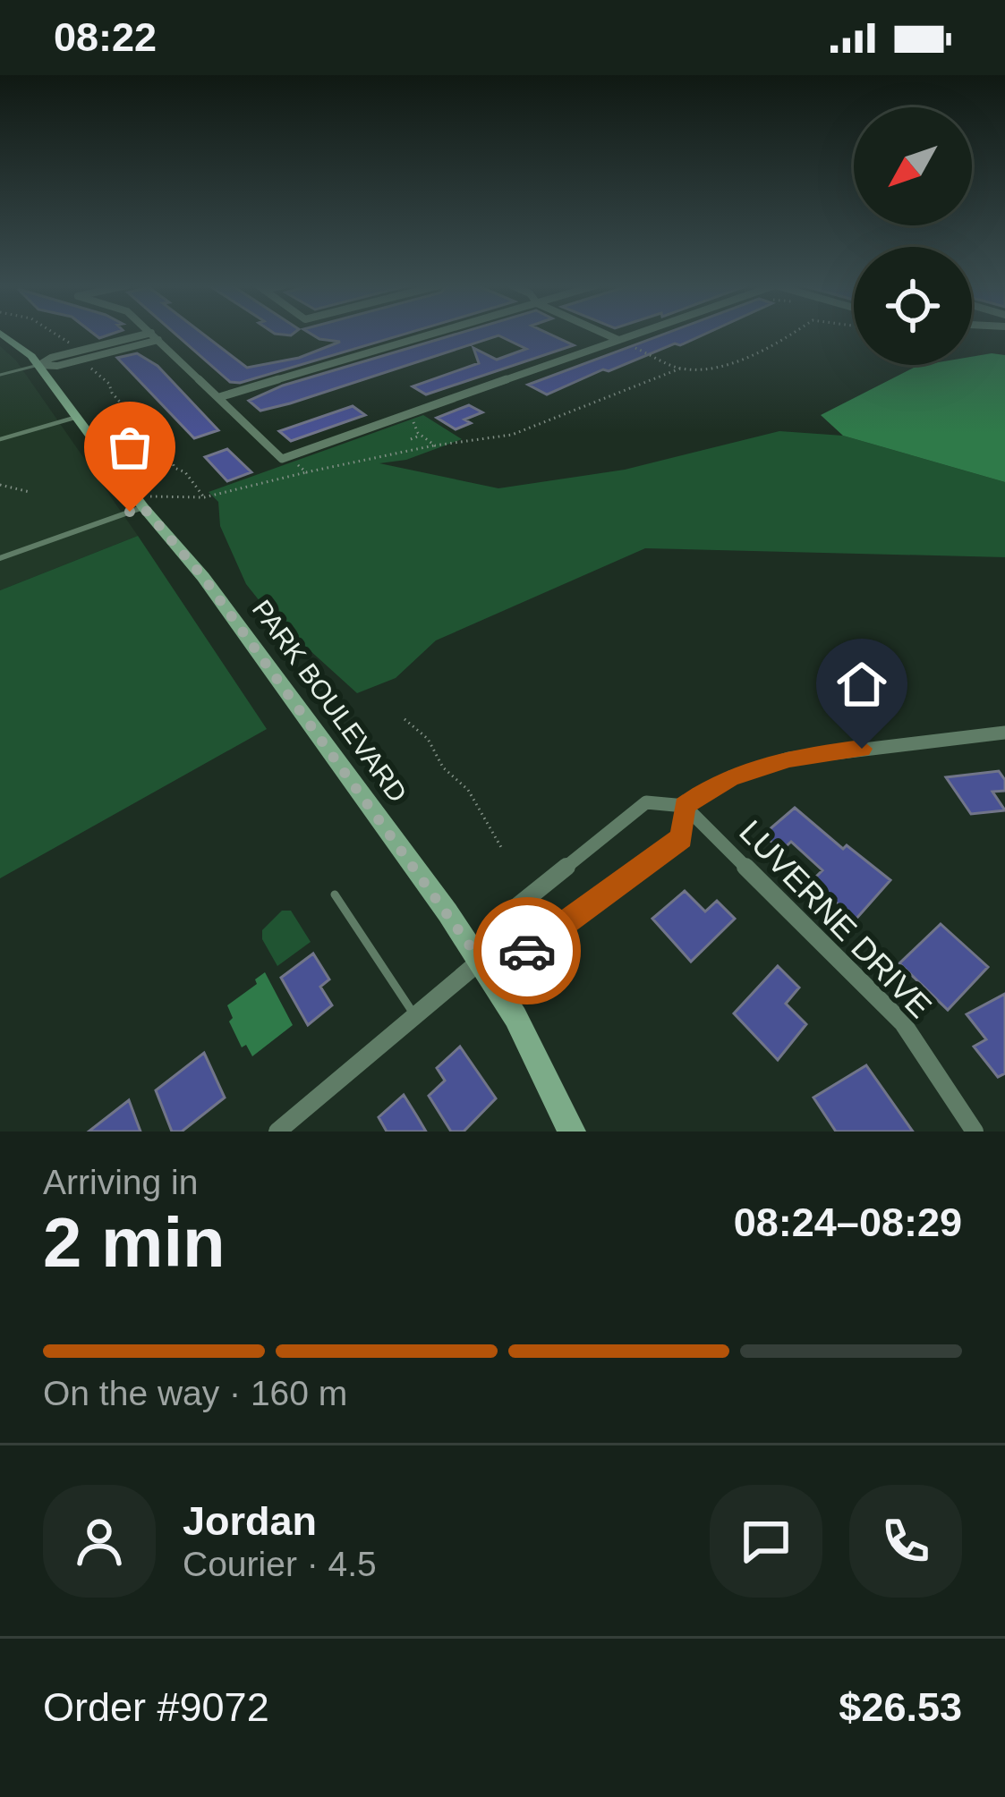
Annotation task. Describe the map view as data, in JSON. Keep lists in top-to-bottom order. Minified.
{"streets":{"main road":["PARK BOULEVARD"],"street":["LUVERNE DRIVE"]},"north":"bottom left","page":{"status":"08:22","heading":["2 min","Arriving in","08:24–08:29"],"panel":["Jordan","Courier · 4.5","Order #9072","$26.53"],"bar":"On the way · 160 m"}}
